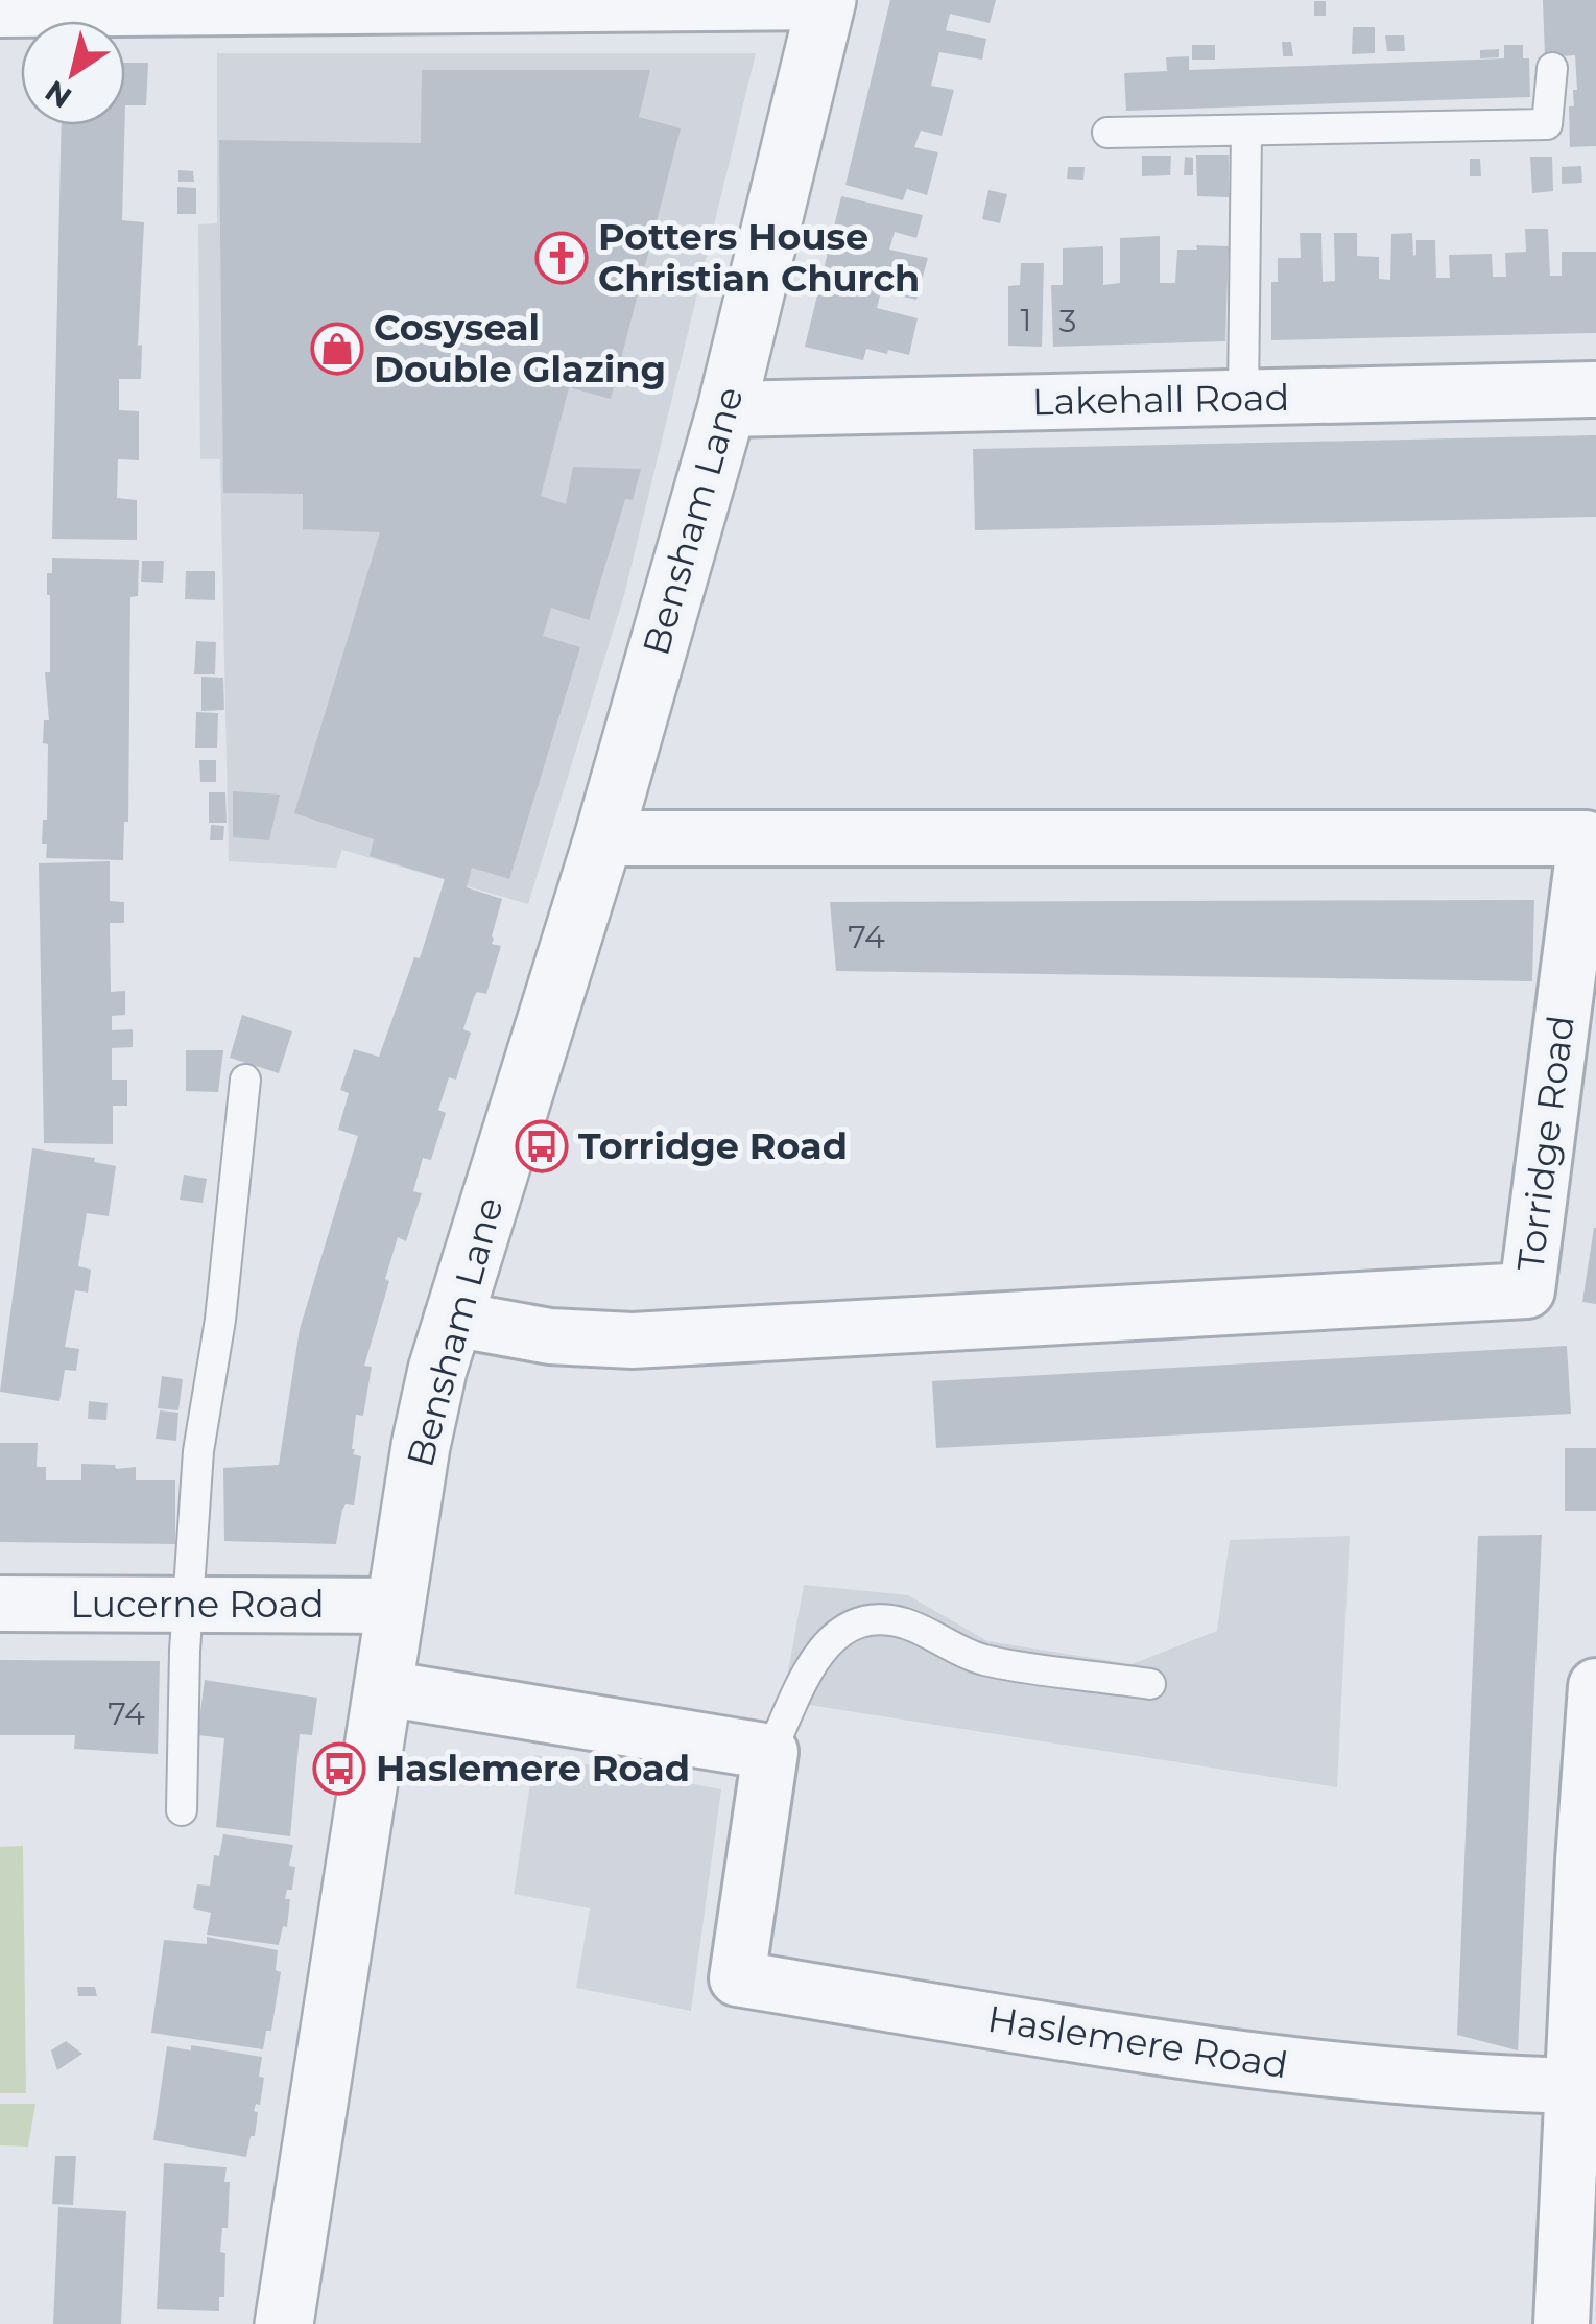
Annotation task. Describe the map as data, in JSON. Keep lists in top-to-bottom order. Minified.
{"streets":{"street":["Lakehall Road","Bensham Lane","Torridge Road","Lucerne Road","Haslemere Road"]},"crossings":[["Lakehall Road","Bensham Lane"],["Bensham Lane","Torridge Road"],["Bensham Lane","Lucerne Road"]],"places":{"church":["Potters House Christian Church"],"shop":["Cosyseal Double Glazing"],"bus stop":["Torridge Road","Haslemere Road"]},"house_numbers":["1","3","74","74"],"north":"bottom left"}
